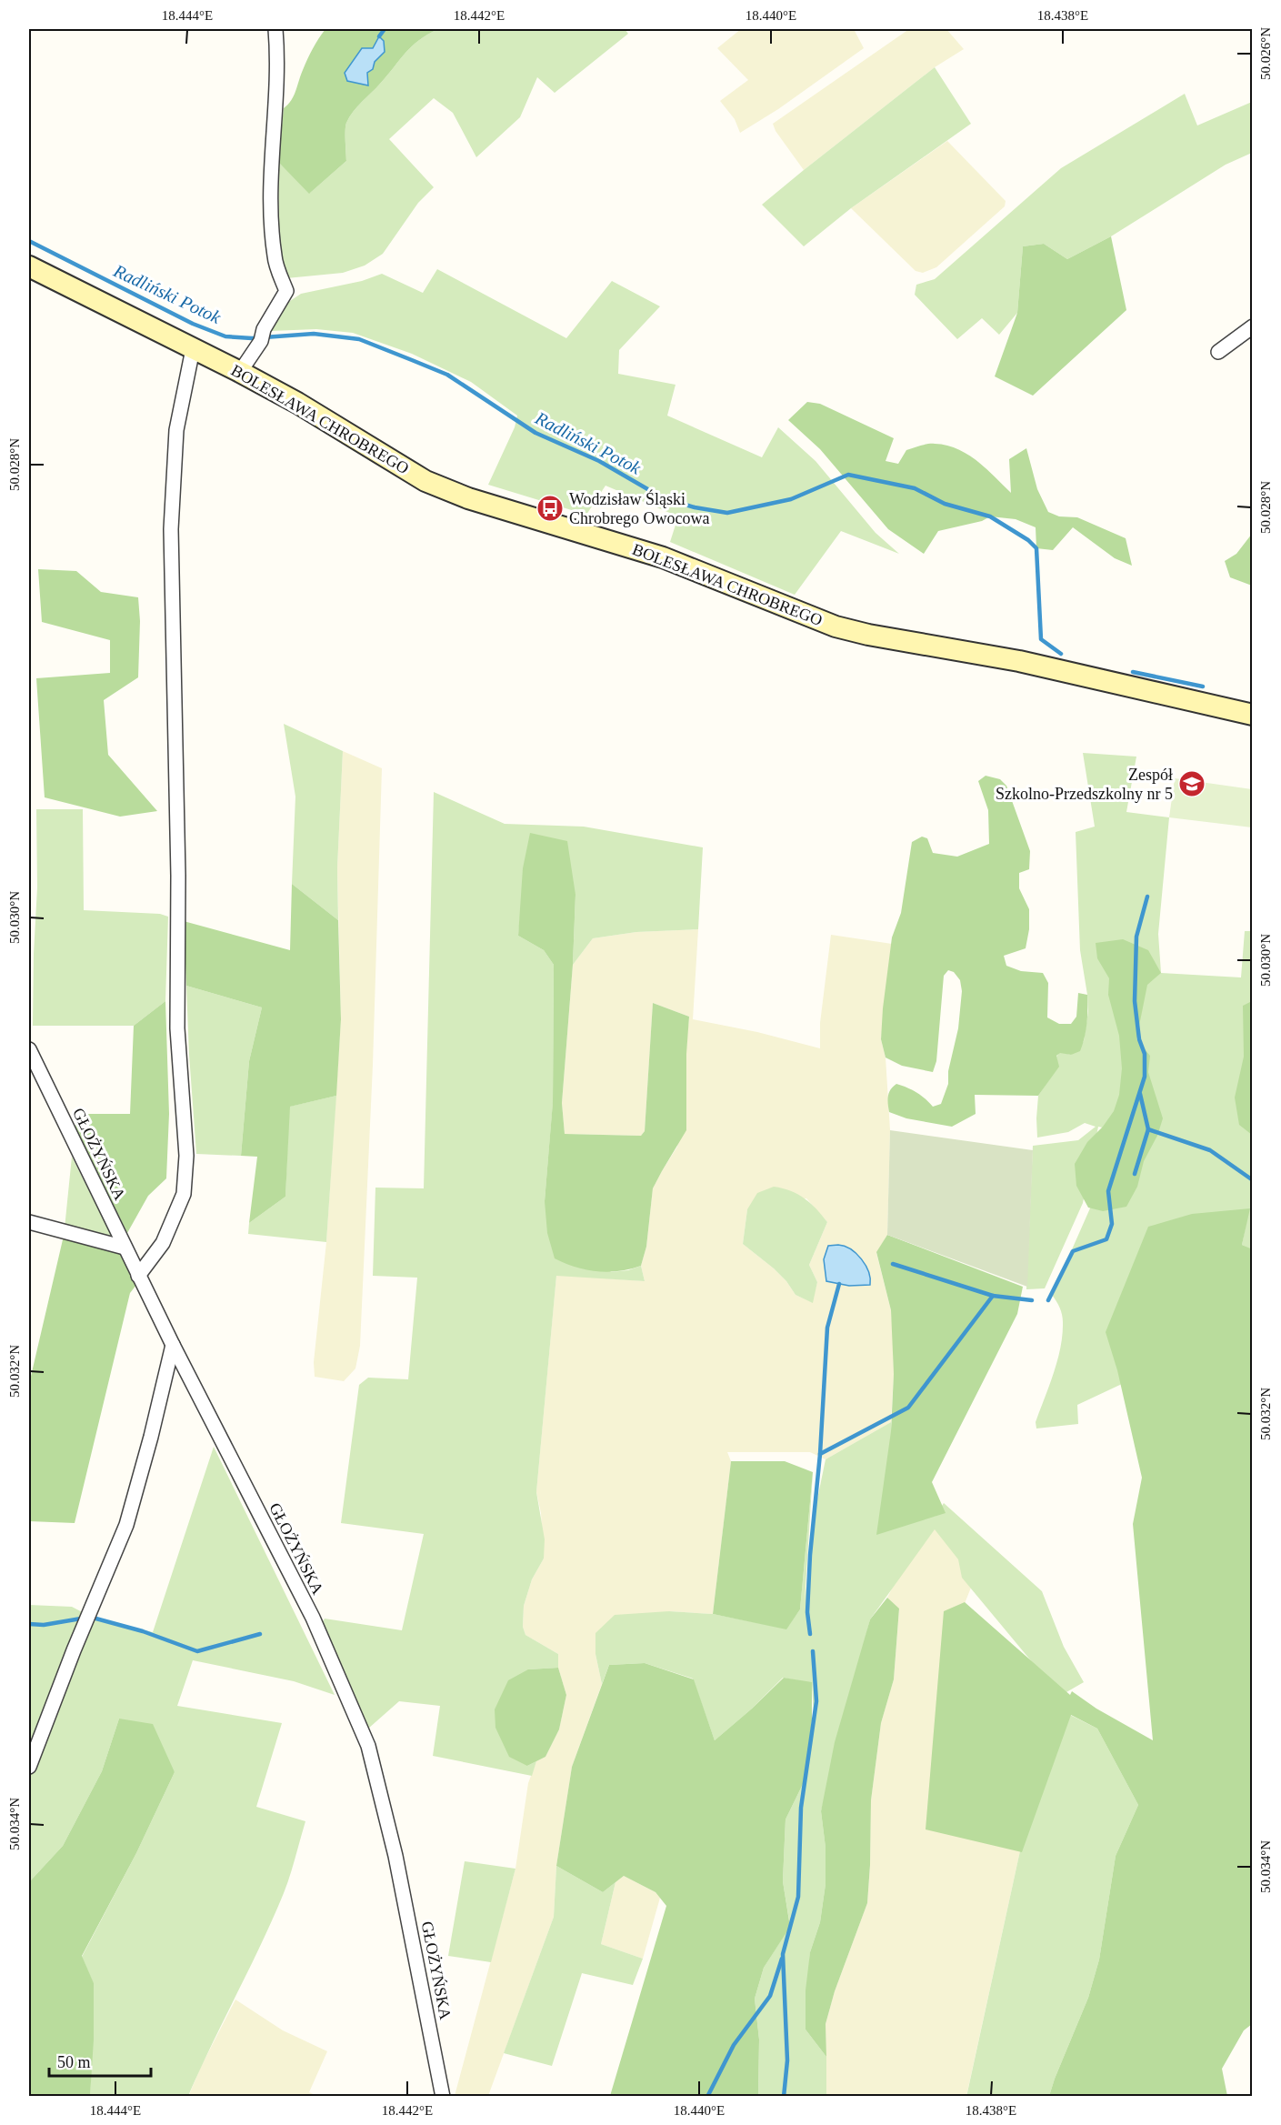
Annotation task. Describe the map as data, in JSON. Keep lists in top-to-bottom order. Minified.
{"streets":{"street":["BOLESŁAWA CHROBREGO","GŁOŻYŃSKA"]},"water":["Radliński Potok"],"places":{"bus stop":["Wodzisław Śląski Chrobrego Owocowa"],"school or university":["Zespół Szkolno-Przedszkolny nr 5"]},"scale_bar":"50 m","coordinates":["18.444°E","18.442°E","18.440°E","18.438°E","50.026°N","50.028°N","50.030°N","50.032°N","50.034°N"]}
